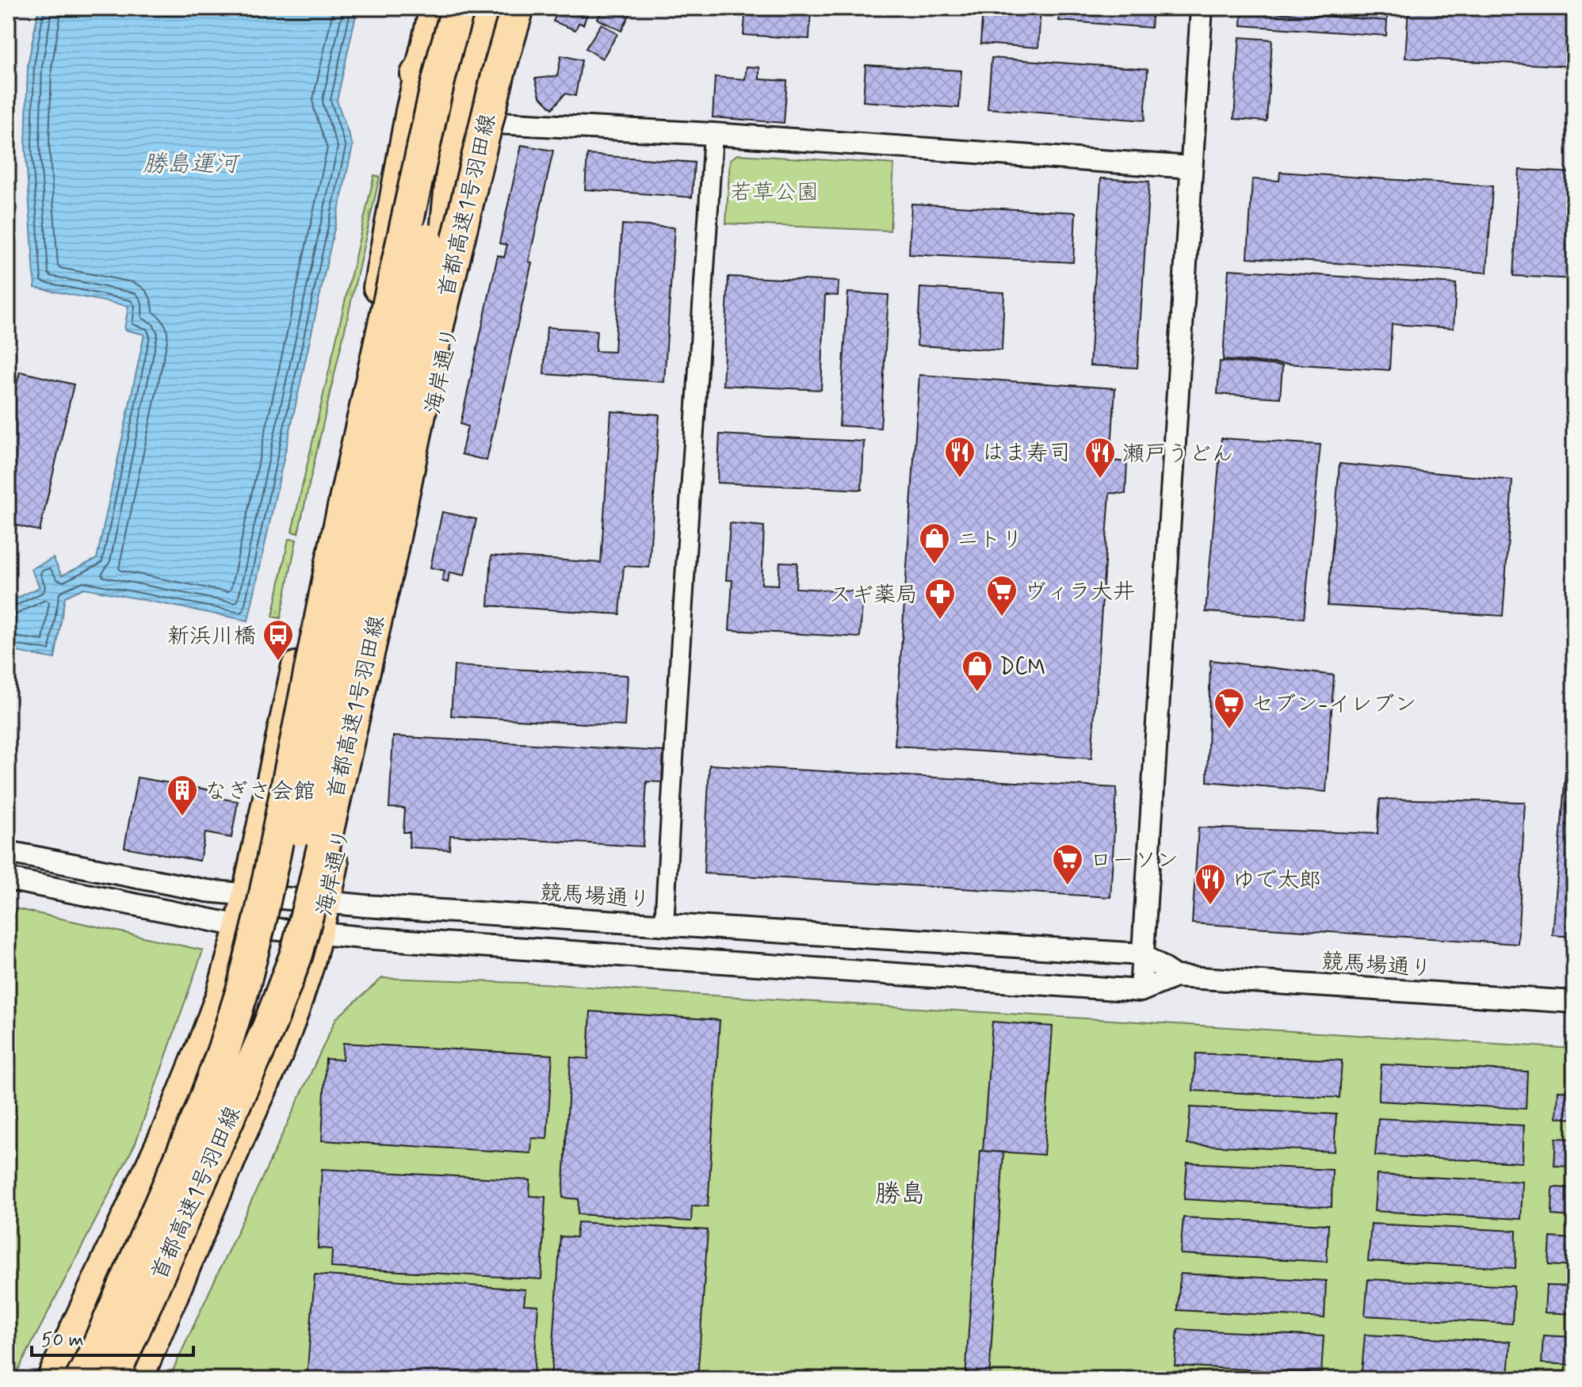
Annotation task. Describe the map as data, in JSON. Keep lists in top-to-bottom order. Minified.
{"streets":{"highway":["首都高速1号羽田線"],"main road":["海岸通り"],"street":["競馬場通り"]},"crossings":[["首都高速1号羽田線","海岸通り"],["海岸通り","競馬場通り"]],"districts":["勝島"],"water":["勝島運河"],"parks":["若草公園"],"places":{"restaurant":["はま寿司","瀬戸うどん","ゆで太郎"],"shop":["ニトリ","DCM"],"supermarket":["ヴィラ大井","セブン-イレブン","ローソン"],"pharmacy":["スギ薬局"],"bus stop":["新浜川橋"],"building":["なぎさ会館"]},"scale_bar":"50 m"}
